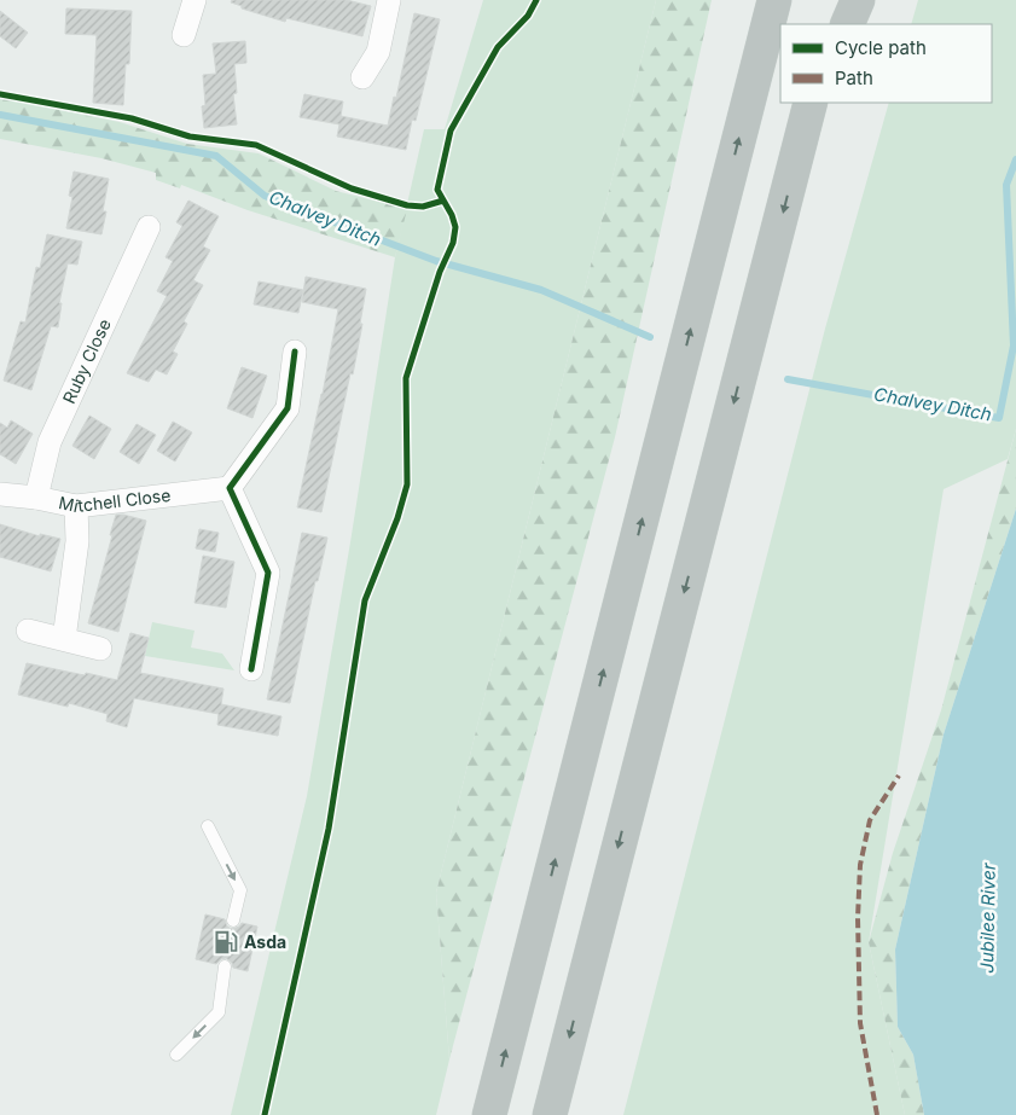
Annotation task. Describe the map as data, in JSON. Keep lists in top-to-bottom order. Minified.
{"streets":{"street":["Ruby Close","Mitchell Close"]},"crossings":[["Ruby Close","Mitchell Close"]],"water":["Chalvey Ditch","Jubilee River"],"places":{"fuel station":["Asda"]},"legend":["Cycle path","Path"]}
